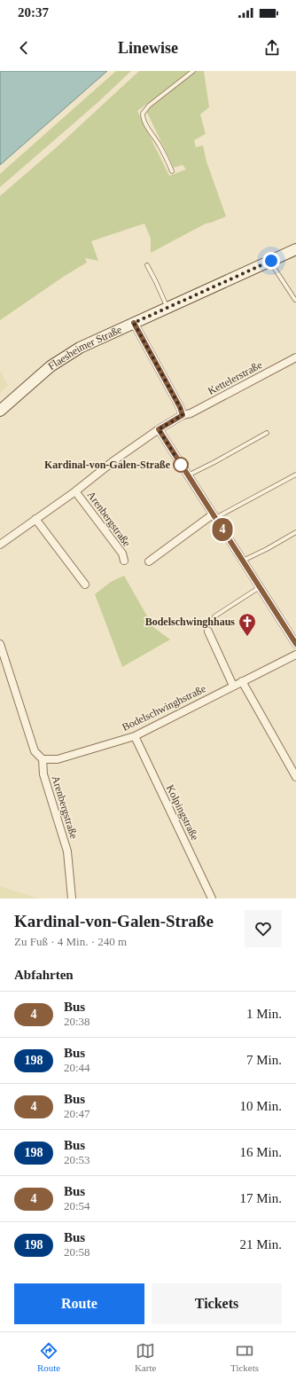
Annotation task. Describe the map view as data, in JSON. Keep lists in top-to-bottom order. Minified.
{"streets":{"main road":["Flaesheimer Straße"],"street":["Kettelerstraße","Arenbergstraße","Bodelschwinghstraße","Kolpingstraße"]},"crossings":[["Arenbergstraße","Bodelschwinghstraße"],["Bodelschwinghstraße","Kolpingstraße"]],"places":{"other":["Kardinal-von-Galen-Straße"],"church":["Bodelschwinghhaus"]},"lines":["bus line 4"],"page":{"status":"20:37","header":"Linewise","on_map":"4","heading":[["Kardinal-von-Galen-Straße","Zu Fuß · 4 Min. · 240 m"],"Abfahrten"],"list":[{"mark":"4","name":"Bus","note":"20:38","value":"1 Min."},{"mark":"198","name":"Bus","note":"20:44","value":"7 Min."},{"mark":"4","name":"Bus","note":"20:47","value":"10 Min."},{"mark":"198","name":"Bus","note":"20:53","value":"16 Min."},{"mark":"4","name":"Bus","note":"20:54","value":"17 Min."},{"mark":"198","name":"Bus","note":"20:58","value":"21 Min."}],"buttons":["Route","Tickets"],"tabs":["Route","Karte","Tickets"]}}
